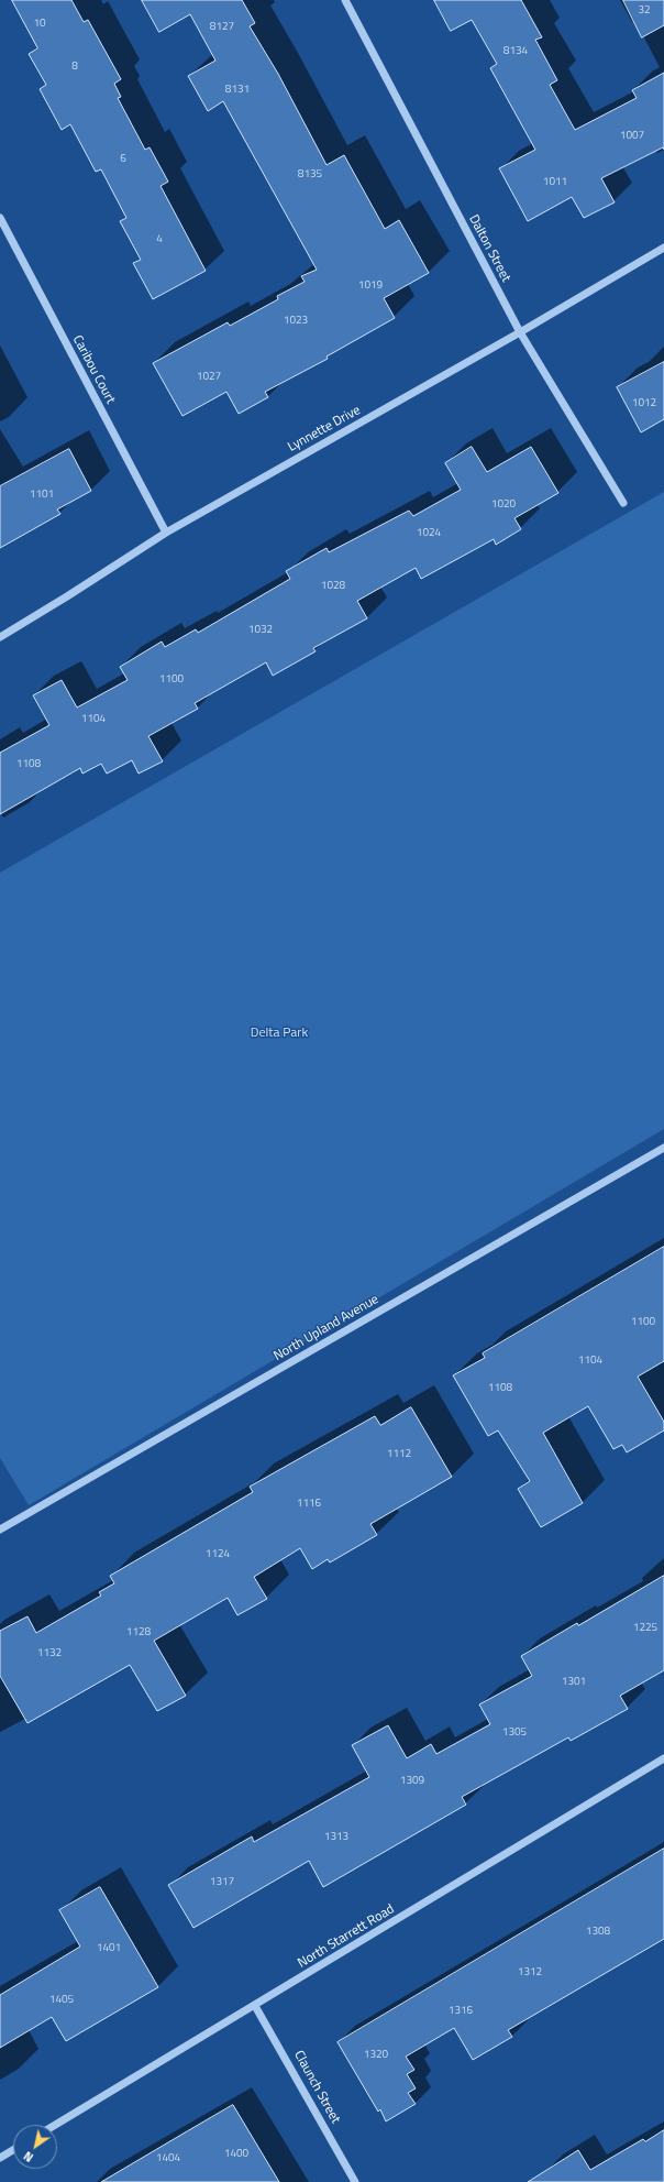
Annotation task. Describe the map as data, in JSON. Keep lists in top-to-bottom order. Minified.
{"streets":{"street":["Dalton Street","Caribou Court","Lynnette Drive","North Upland Avenue","North Starrett Road","Claunch Street"]},"crossings":[["Dalton Street","Lynnette Drive"],["Caribou Court","Lynnette Drive"],["North Starrett Road","Claunch Street"]],"parks":["Delta Park"],"house_numbers":["32","10","8127","8134","8","8131","1007","6","8135","1011","4","1019","1023","1027","1012","1101","1020","1024","1028","1032","1100","1104","1108","1100","1104","1108","1112","1116","1124","1225","1128","1132","1301","1305","1309","1313","1317","1308","1401","1312","1405","1316","1320","1400","1404"],"north":"bottom left"}
